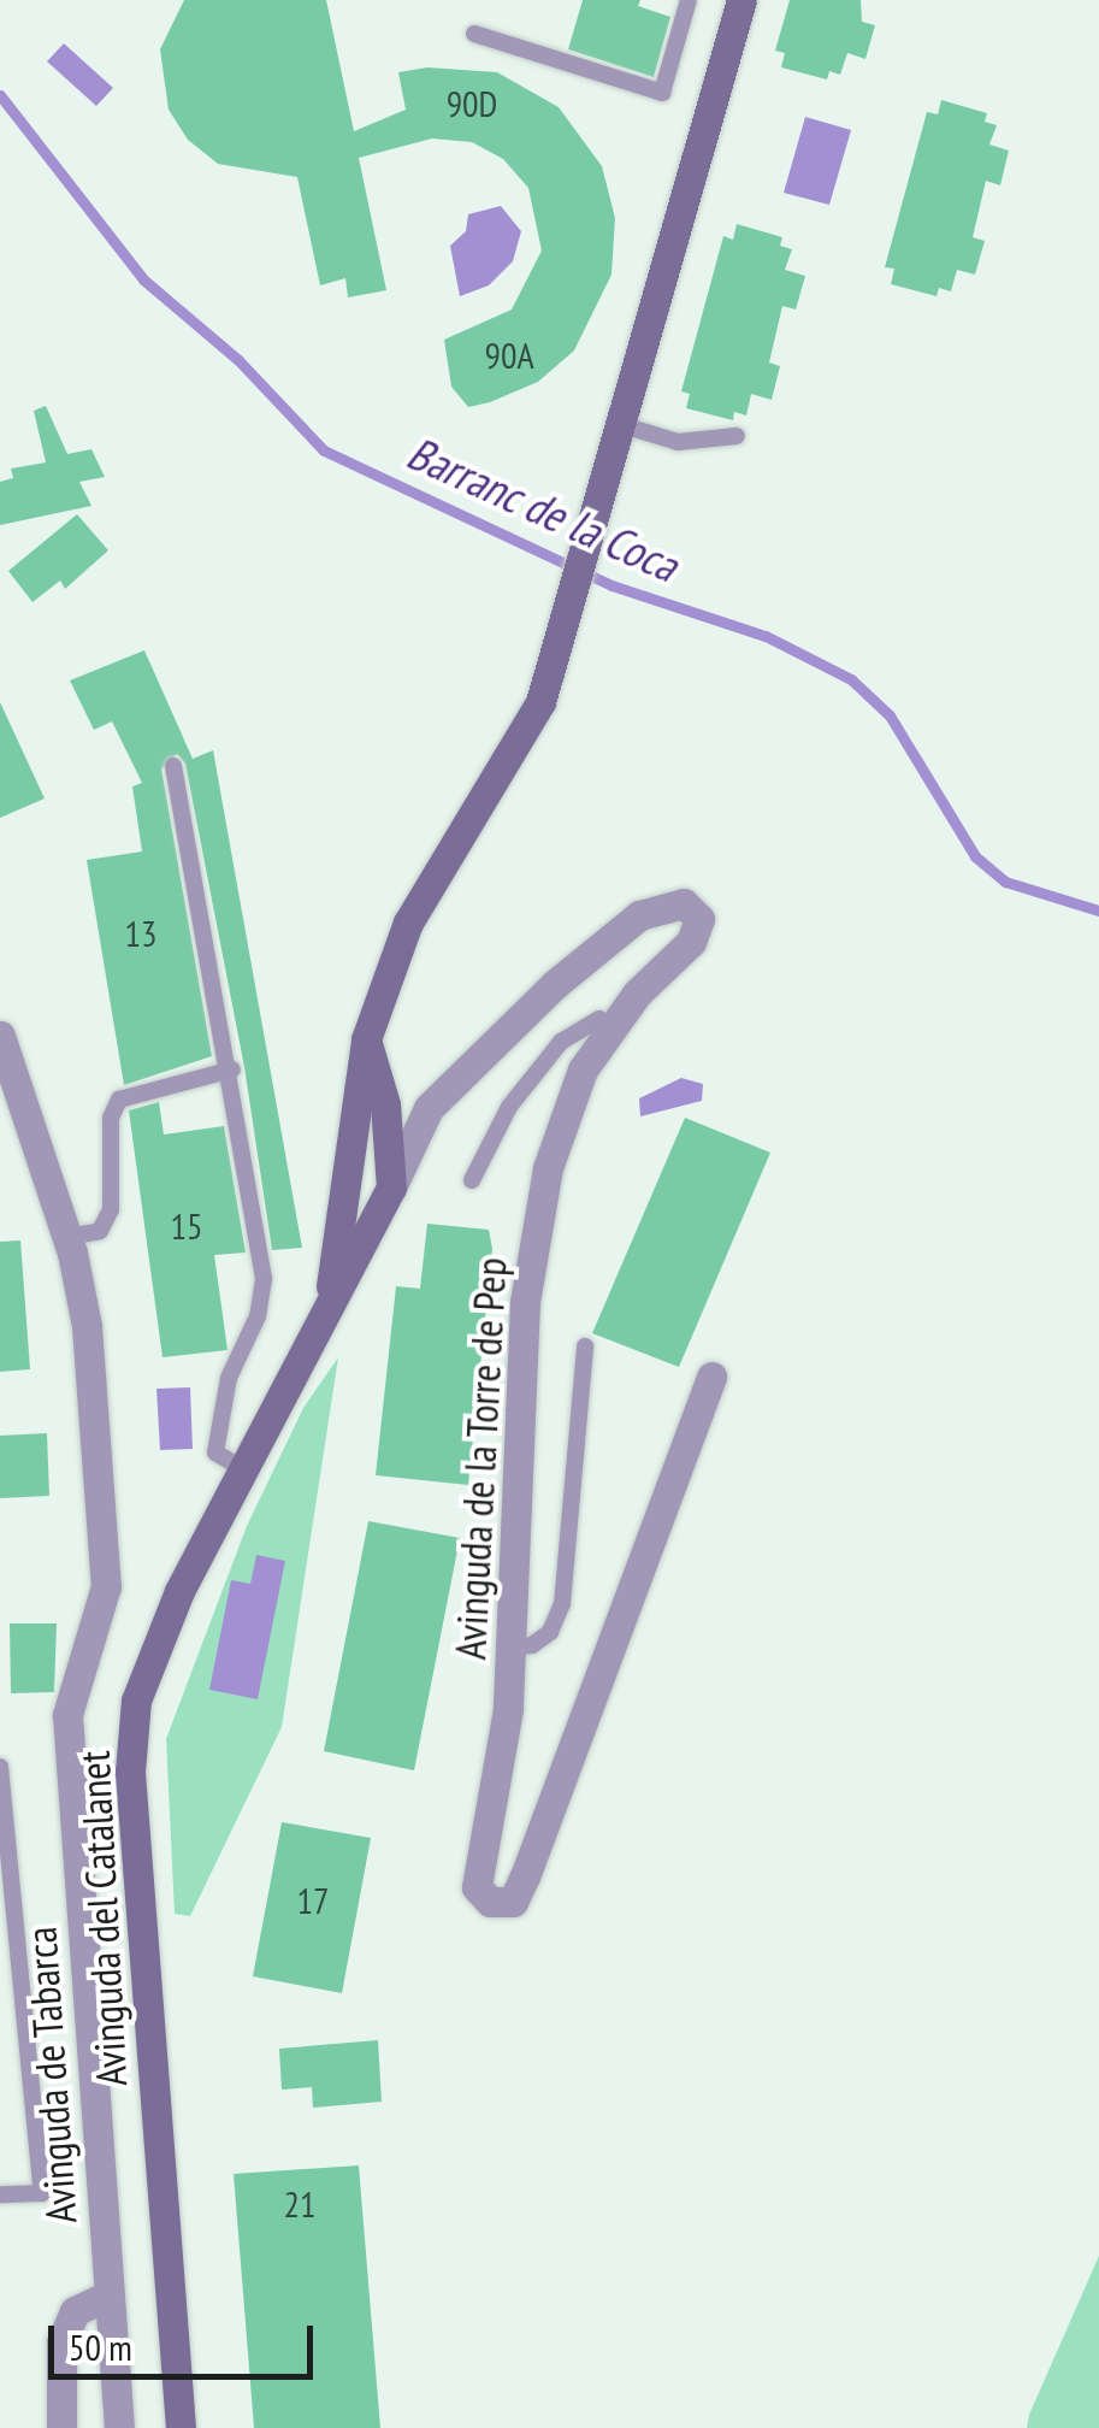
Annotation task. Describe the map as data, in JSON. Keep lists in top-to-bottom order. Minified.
{"streets":{"main road":["Avinguda del Catalanet"],"street":["Avinguda de la Torre de Pep","Avinguda de Tabarca"]},"crossings":[["Avinguda de la Torre de Pep","Avinguda del Catalanet"],["Avinguda del Catalanet","Avinguda de Tabarca"]],"water":["Barranc de la Coca"],"house_numbers":["90D","90A","13","15","17","21"],"scale_bar":"50 m"}
